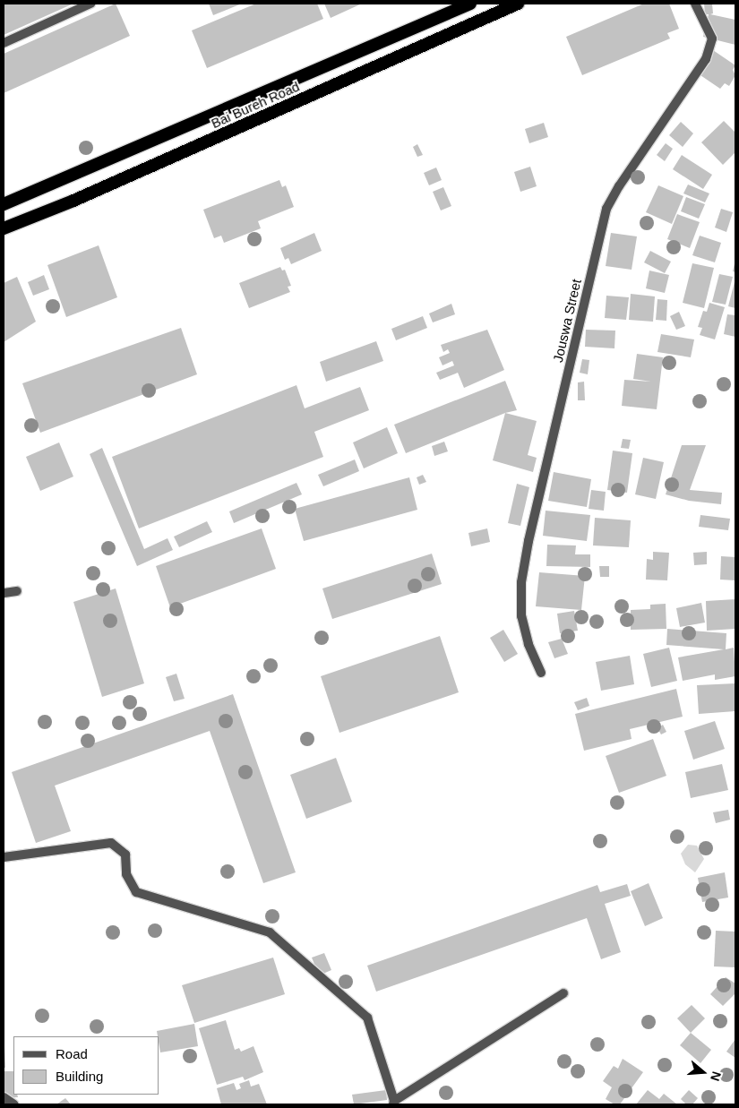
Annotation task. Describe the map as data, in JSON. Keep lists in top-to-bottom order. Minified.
{"streets":{"highway":["Bai Bureh Road"],"street":["Jouswa Street"]},"legend":["Road","Building"],"north":"right"}
